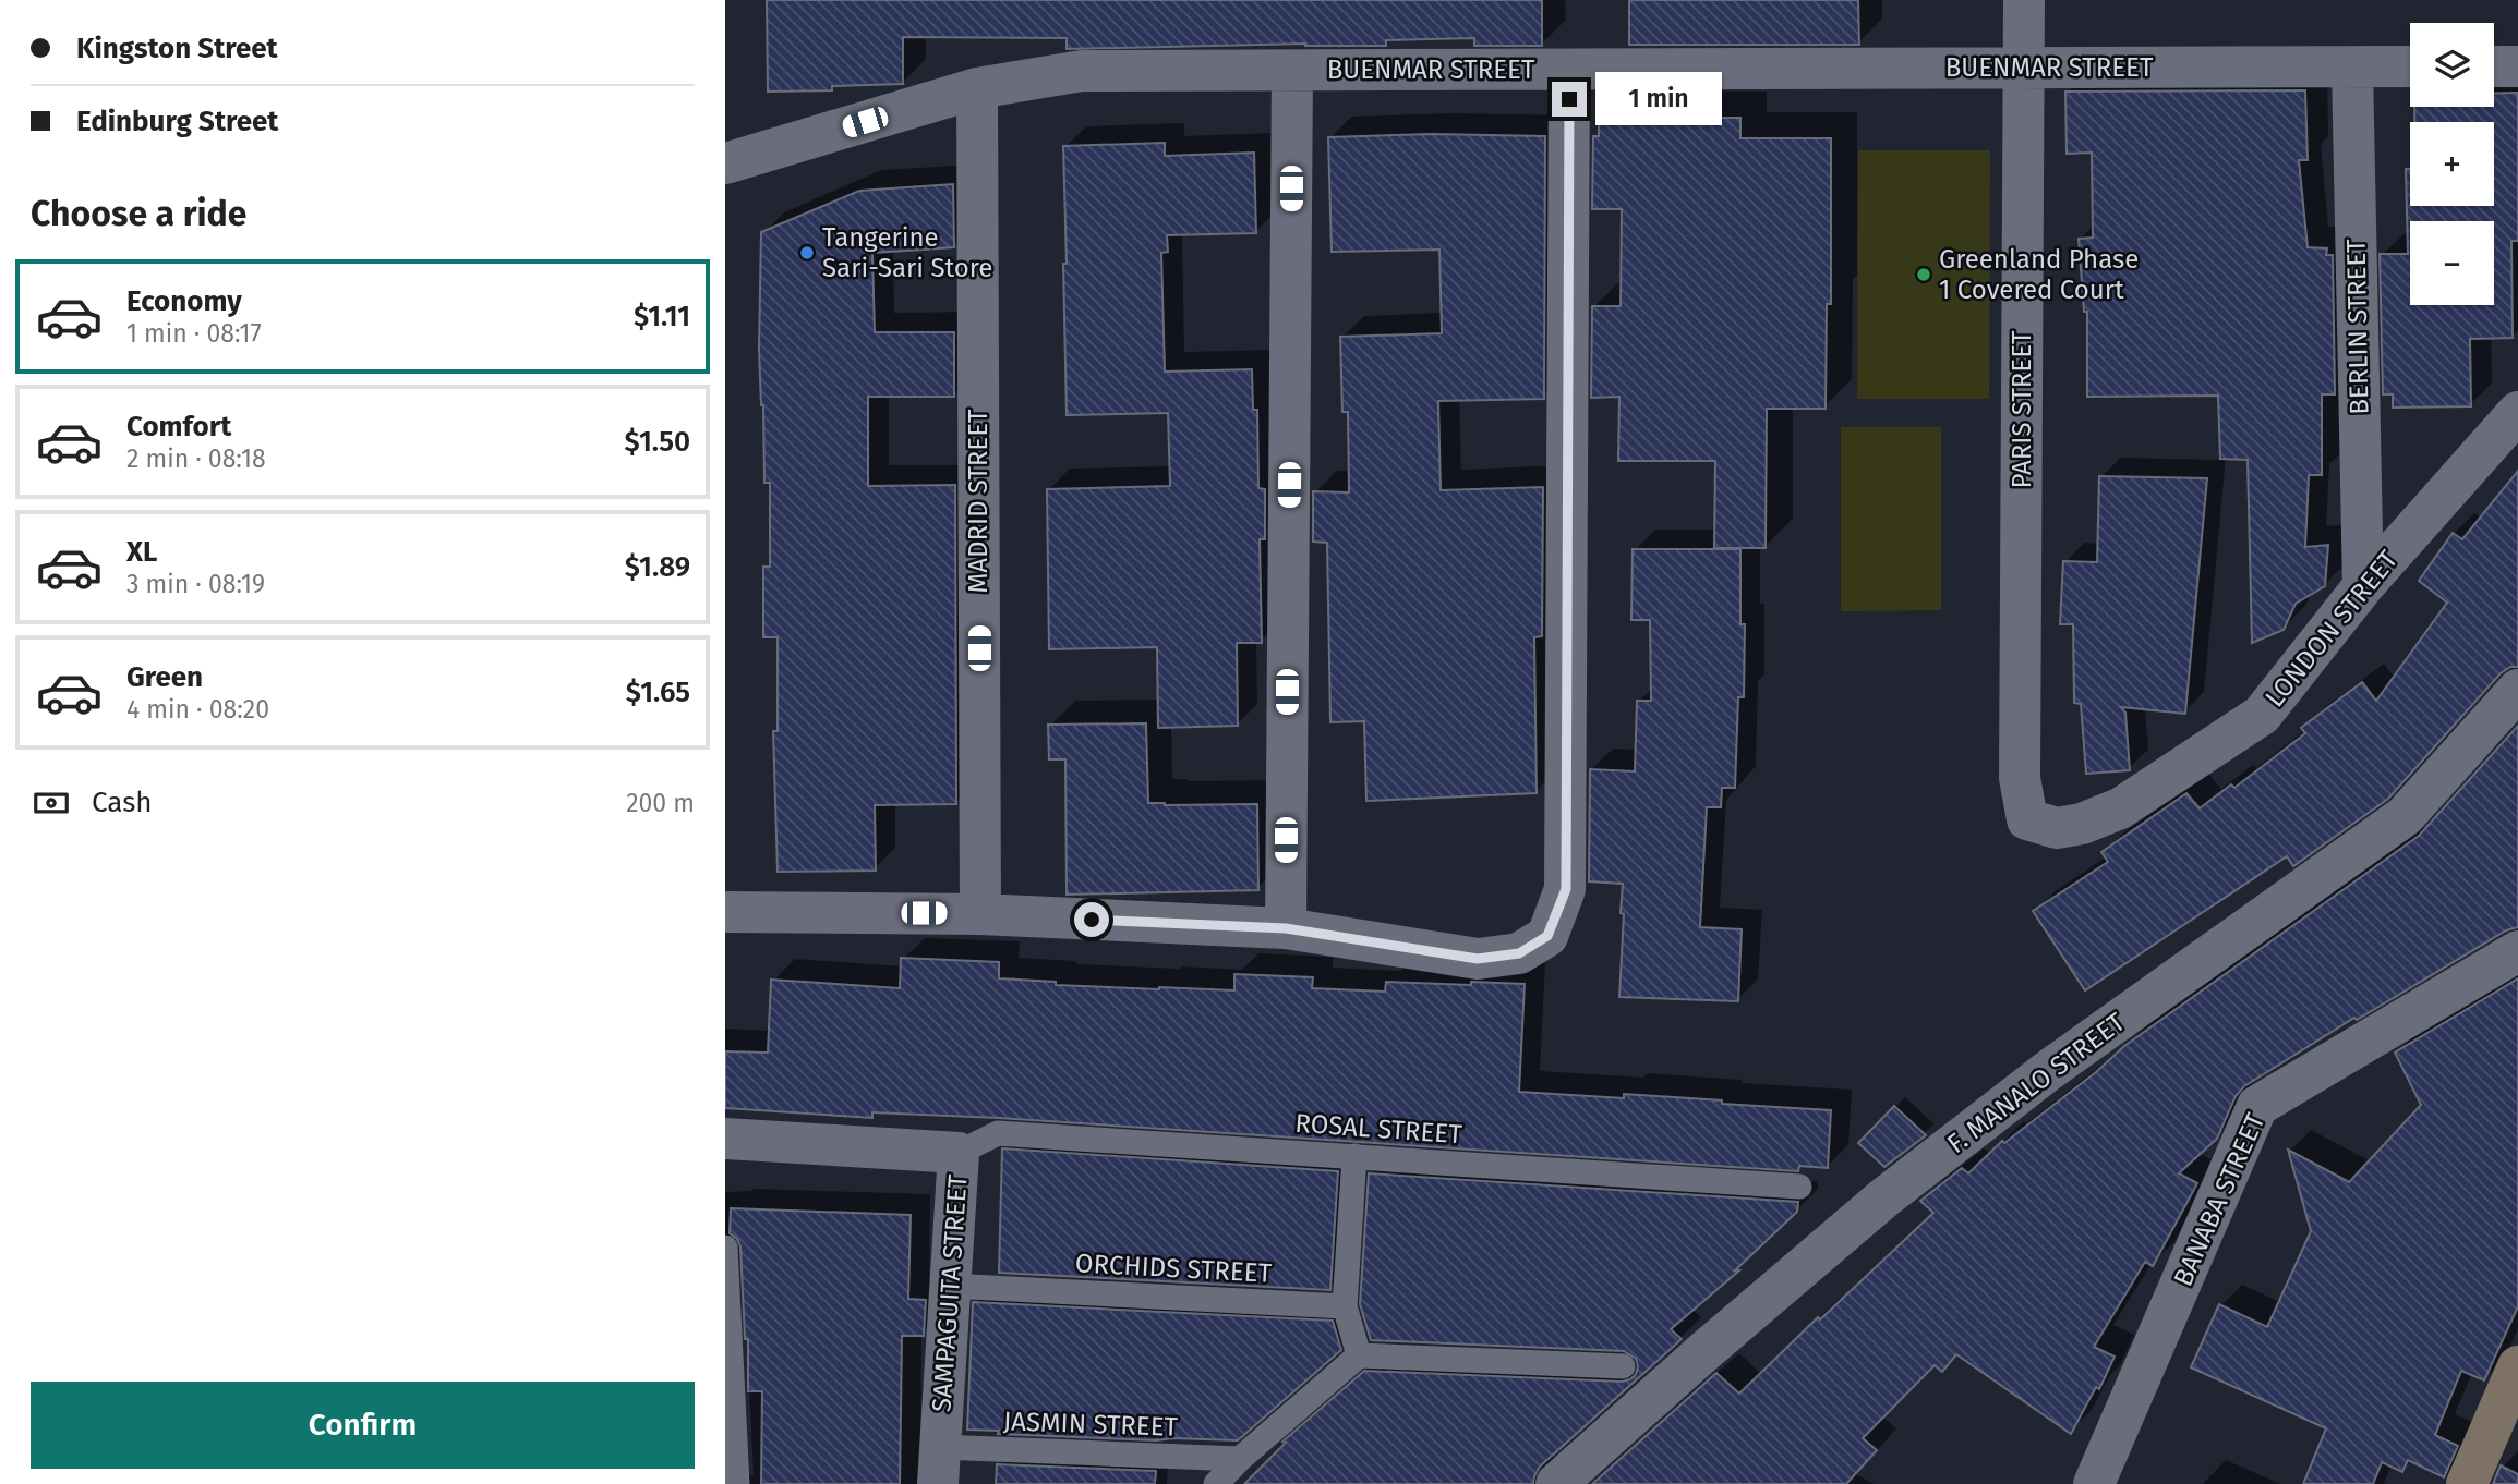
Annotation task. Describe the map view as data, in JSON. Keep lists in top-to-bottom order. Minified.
{"streets":{"street":["BUENMAR STREET","BERLIN STREET","PARIS STREET","MADRID STREET","LONDON STREET","F. MANALO STREET","BANABA STREET","SAMPAGUITA STREET"],"lane":["ROSAL STREET","ORCHIDS STREET","JASMIN STREET"]},"crossings":[["BUENMAR STREET","BERLIN STREET"],["BUENMAR STREET","PARIS STREET"],["BUENMAR STREET","MADRID STREET"],["BERLIN STREET","LONDON STREET"],["PARIS STREET","LONDON STREET"],["ROSAL STREET","SAMPAGUITA STREET"],["ORCHIDS STREET","SAMPAGUITA STREET"],["SAMPAGUITA STREET","JASMIN STREET"]],"places":["Tangerine Sari-Sari Store","Greenland Phase 1 Covered Court"],"page":{"banner":["Kingston Street","Edinburg Street"],"map_buttons":["+","−"],"bubble":"1 min","heading":"Choose a ride","list":[{"name":"Economy","note":"1 min · 08:17","value":"$1.11"},{"name":"Comfort","note":"2 min · 08:18","value":"$1.50"},{"name":"XL","note":"3 min · 08:19","value":"$1.89"},{"name":"Green","note":"4 min · 08:20","value":"$1.65"}],"pay":["Cash","200 m"],"buttons":"Confirm"}}
